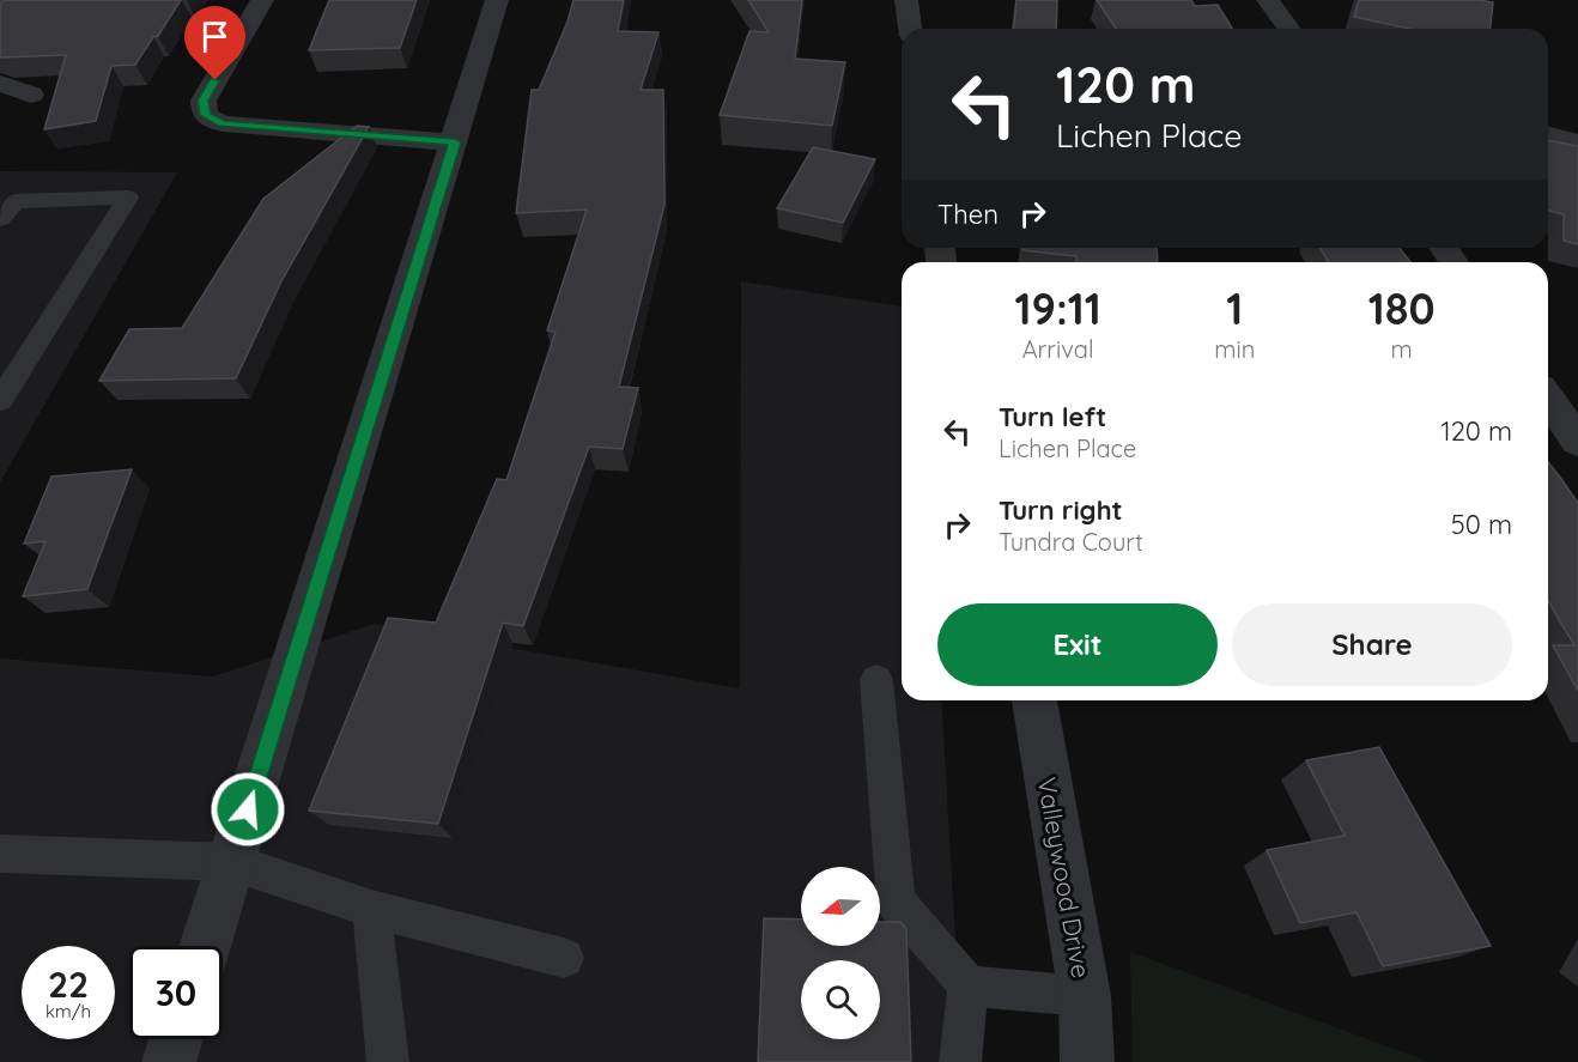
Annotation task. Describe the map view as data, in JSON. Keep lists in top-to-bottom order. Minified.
{"streets":{"street":["Valleywood Drive"]},"north":"left","page":{"turn":["120 m","Lichen Place"],"then":"Then","eta":["19:11","Arrival","1","min","180","m"],"list":[{"name":"Turn left","note":"Lichen Place","value":"120 m"},{"name":"Turn right","note":"Tundra Court","value":"50 m"}],"buttons":["Exit","Share"],"speed":"22 km/h","limit":"30"}}
